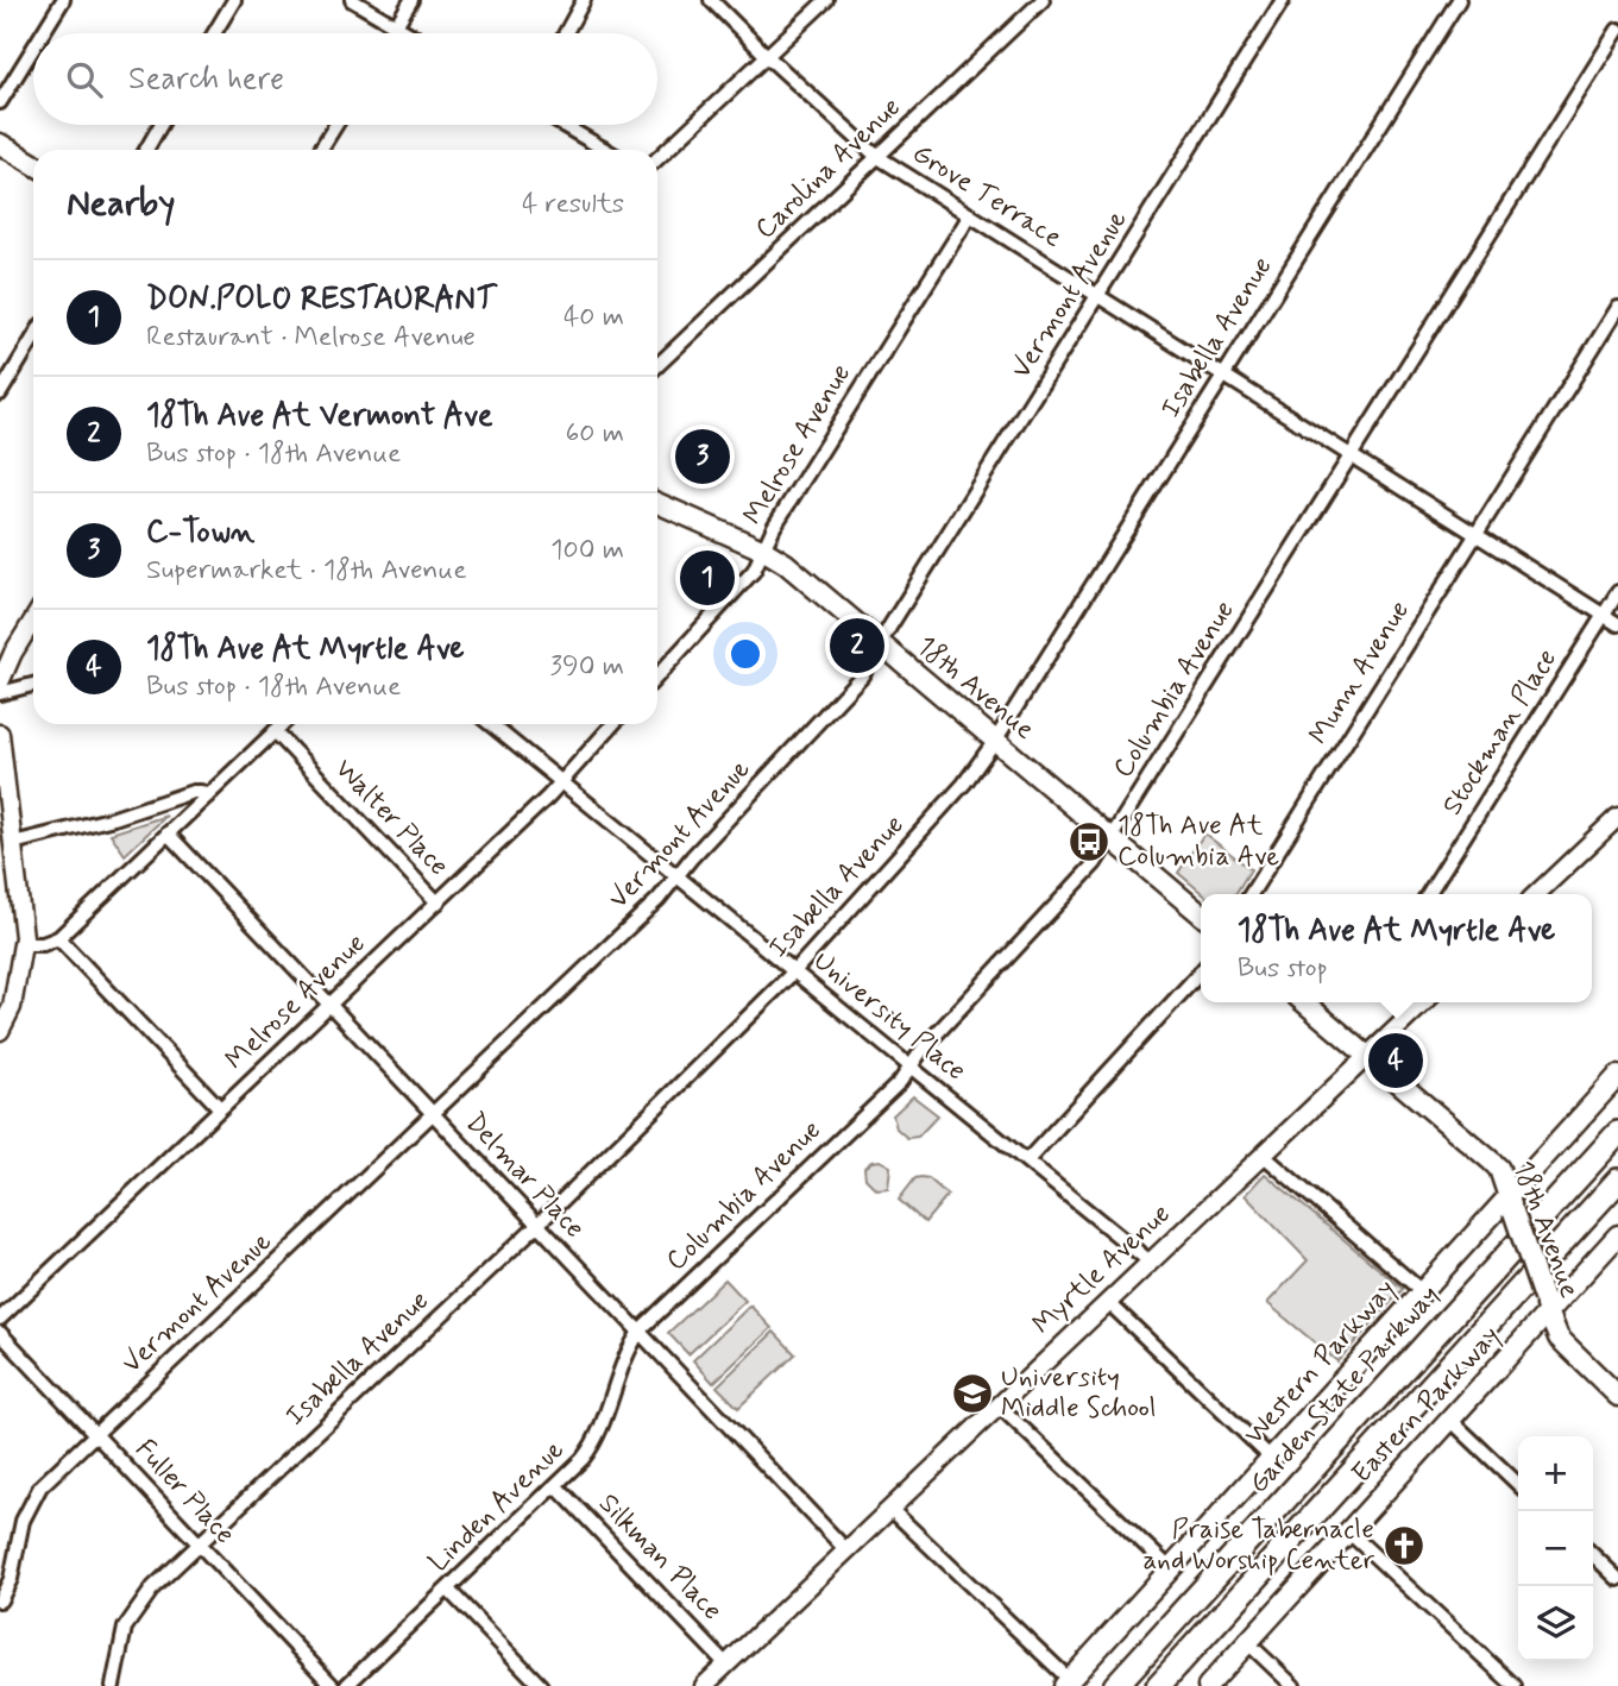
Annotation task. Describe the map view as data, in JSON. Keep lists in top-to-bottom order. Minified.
{"streets":{"highway":["Garden State Parkway"],"main road":["18th Avenue","Western Parkway","Eastern Parkway"],"street":["Carolina Avenue","Grove Terrace","Vermont Avenue","Isabella Avenue","Melrose Avenue","Munn Avenue","Columbia Avenue","Stockman Place","Walter Place","University Place","Delmar Place","Myrtle Avenue","Fuller Place","Linden Avenue","Silkman Place"]},"crossings":[["Carolina Avenue","Grove Terrace"],["Grove Terrace","Vermont Avenue"],["Grove Terrace","Isabella Avenue"],["Grove Terrace","Melrose Avenue"],["Grove Terrace","Munn Avenue"],["Grove Terrace","Columbia Avenue"],["Grove Terrace","Stockman Place"],["Vermont Avenue","18th Avenue"],["Vermont Avenue","University Place"],["Vermont Avenue","Delmar Place"],["Vermont Avenue","Fuller Place"],["Isabella Avenue","18th Avenue"],["Isabella Avenue","University Place"],["Isabella Avenue","Delmar Place"],["Isabella Avenue","Fuller Place"],["Melrose Avenue","18th Avenue"],["Melrose Avenue","Walter Place"],["Melrose Avenue","University Place"],["Melrose Avenue","Delmar Place"],["18th Avenue","Columbia Avenue"],["18th Avenue","Myrtle Avenue"],["18th Avenue","Western Parkway"],["18th Avenue","Eastern Parkway"],["Columbia Avenue","University Place"],["Columbia Avenue","Delmar Place"],["Columbia Avenue","Linden Avenue"],["University Place","Myrtle Avenue"],["Delmar Place","Myrtle Avenue"],["Delmar Place","Linden Avenue"],["Myrtle Avenue","Silkman Place"],["Linden Avenue","Silkman Place"]],"places":{"bus stop":["18Th Ave At Columbia Ave"],"school or university":["University Middle School"],"church":["Praise Tabernacle and Worship Center"]},"page":{"search":"Search here","heading":["Nearby","4 results"],"list":[{"mark":"1","name":"DON.POLO RESTAURANT","note":"Restaurant · Melrose Avenue","value":"40 m"},{"mark":"2","name":"18Th Ave At Vermont Ave","note":"Bus stop · 18th Avenue","value":"60 m"},{"mark":"3","name":"C-Town","note":"Supermarket · 18th Avenue","value":"100 m"},{"mark":"4","name":"18Th Ave At Myrtle Ave","note":"Bus stop · 18th Avenue","value":"390 m"}],"pins":["3","1","2","4"],"popup":["18Th Ave At Myrtle Ave","Bus stop"],"map_buttons":["+","−"]}}
